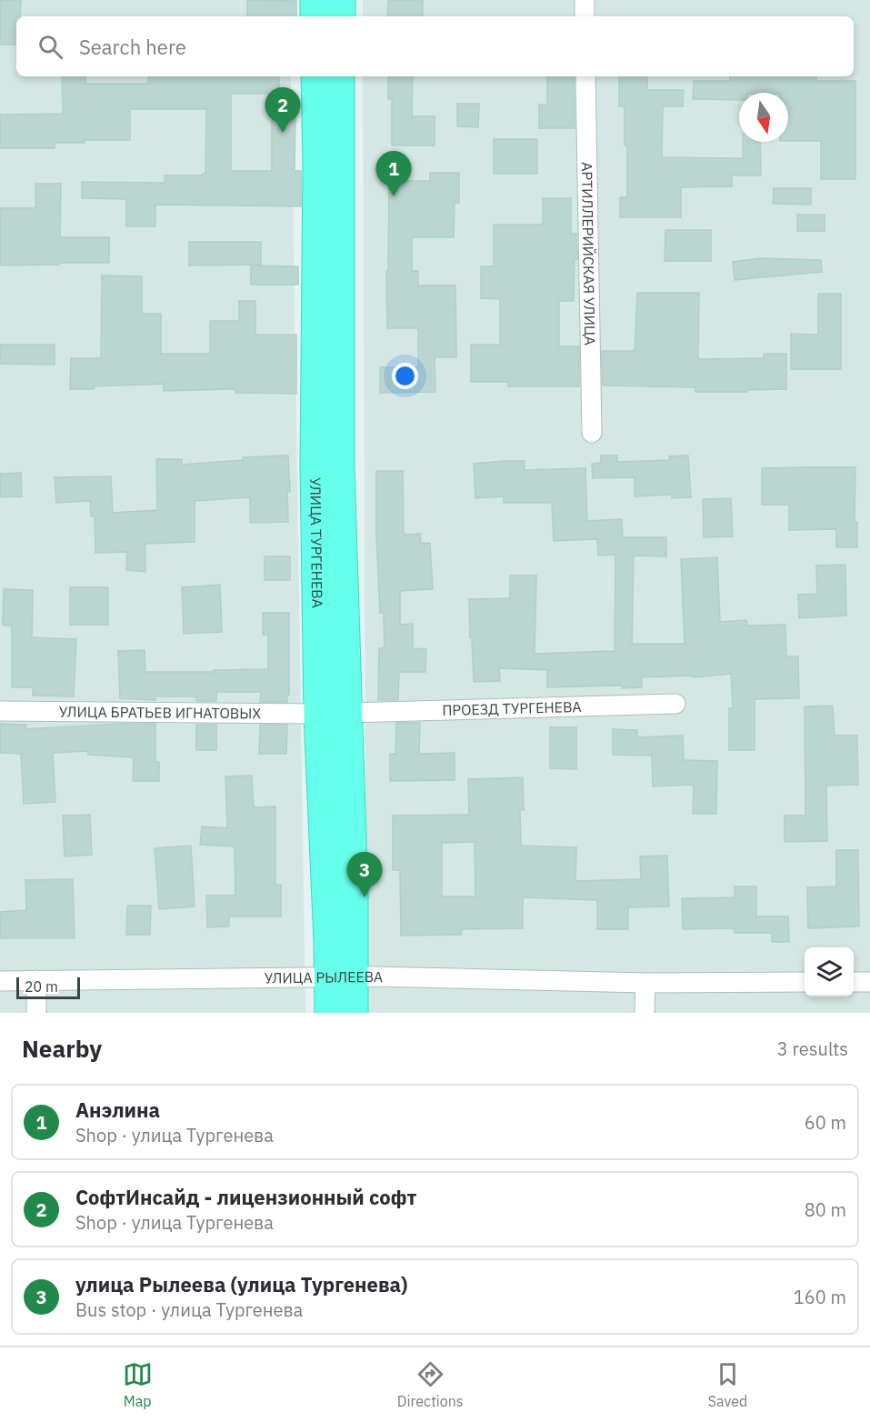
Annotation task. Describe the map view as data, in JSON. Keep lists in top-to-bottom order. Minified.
{"streets":{"highway":["УЛИЦА ТУРГЕНЕВА"],"street":["АРТИЛЛЕРИЙСКАЯ УЛИЦА","ПРОЕЗД ТУРГЕНЕВА","УЛИЦА БРАТЬЕВ ИГНАТОВЫХ","УЛИЦА РЫЛЕЕВА"]},"crossings":[["УЛИЦА ТУРГЕНЕВА","ПРОЕЗД ТУРГЕНЕВА"],["УЛИЦА ТУРГЕНЕВА","УЛИЦА БРАТЬЕВ ИГНАТОВЫХ"],["УЛИЦА ТУРГЕНЕВА","УЛИЦА РЫЛЕЕВА"],["ПРОЕЗД ТУРГЕНЕВА","УЛИЦА БРАТЬЕВ ИГНАТОВЫХ"]],"scale_bar":"20 m","north":"bottom","page":{"search":"Search here","pins":["2","1","3"],"scale":"20 m","heading":["Nearby","3 results"],"list":[{"mark":"1","name":"Анэлина","note":"Shop · улица Тургенева","value":"60 m"},{"mark":"2","name":"СофтИнсайд - лицензионный софт","note":"Shop · улица Тургенева","value":"80 m"},{"mark":"3","name":"улица Рылеева (улица Тургенева)","note":"Bus stop · улица Тургенева","value":"160 m"}],"nav":["Map","Directions","Saved"]}}
